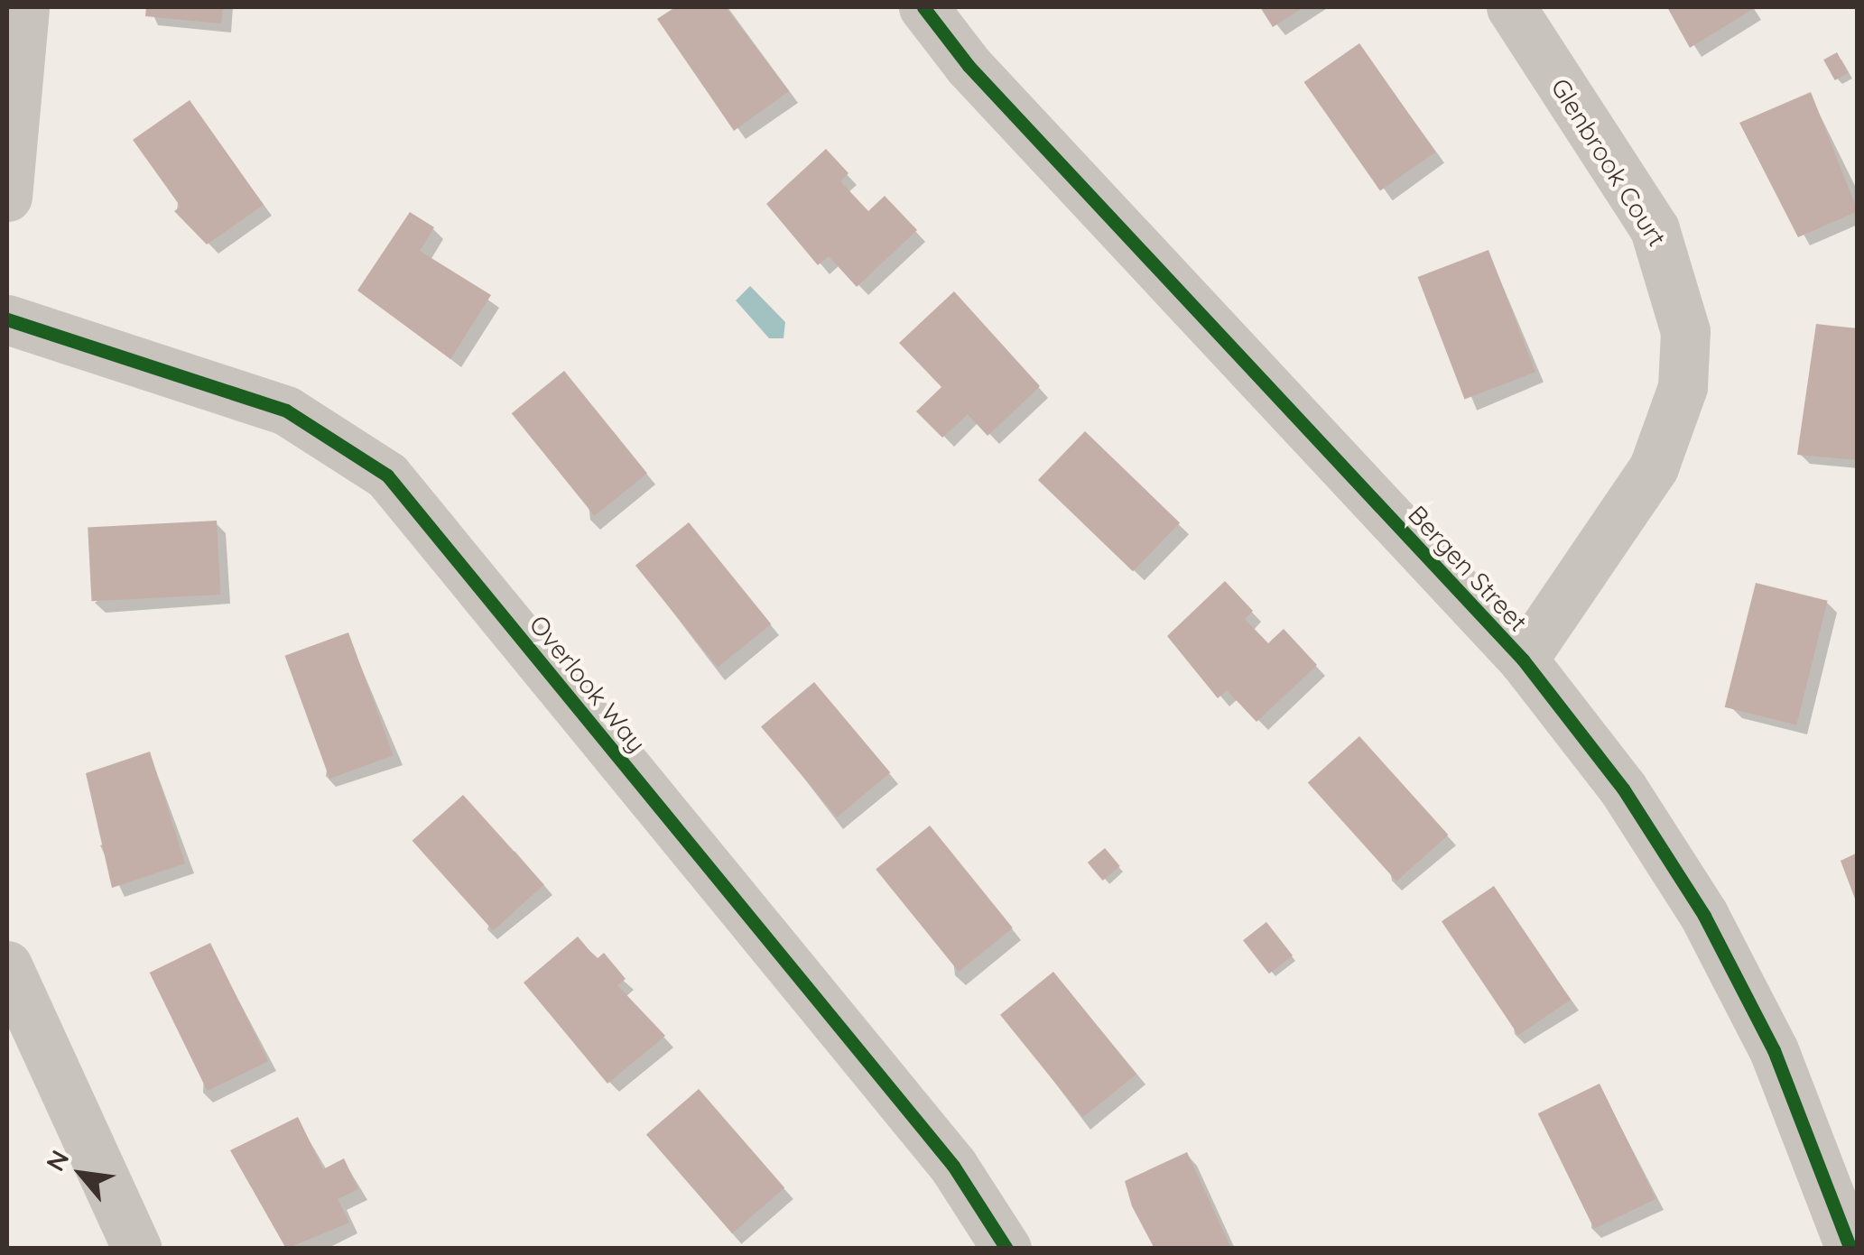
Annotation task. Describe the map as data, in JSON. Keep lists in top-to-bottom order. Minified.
{"streets":{"street":["Glenbrook Court","Bergen Street","Overlook Way"]},"crossings":[["Glenbrook Court","Bergen Street"]],"north":"top left"}
